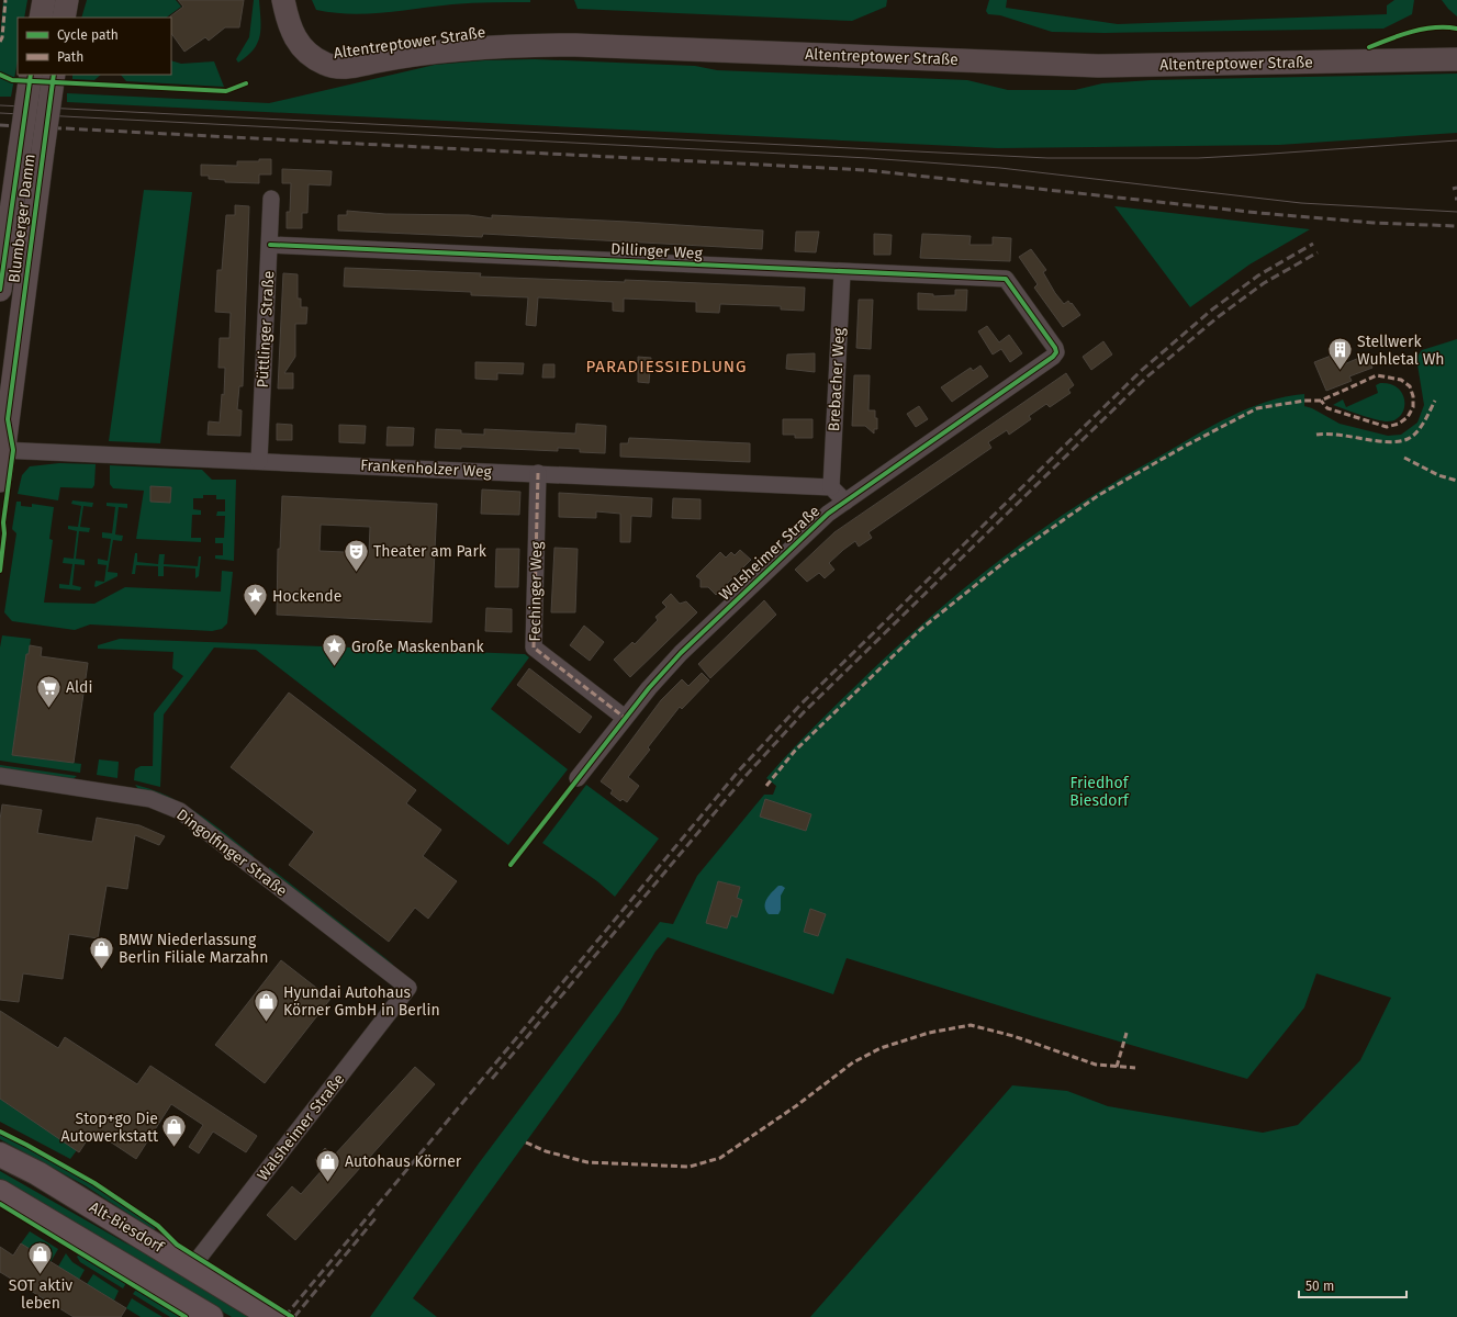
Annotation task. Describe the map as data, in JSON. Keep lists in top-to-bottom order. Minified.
{"streets":{"main road":["Altentreptower Straße","Blumberger Damm","Alt-Biesdorf"],"street":["Dillinger Weg","Püttlinger Straße","Brebacher Weg","Frankenholzer Weg","Walsheimer Straße","Fechinger Weg","Dingolfinger Straße"]},"crossings":[["Blumberger Damm","Frankenholzer Weg"],["Dillinger Weg","Püttlinger Straße"],["Dillinger Weg","Brebacher Weg"],["Dillinger Weg","Walsheimer Straße"],["Püttlinger Straße","Frankenholzer Weg"],["Brebacher Weg","Frankenholzer Weg"],["Frankenholzer Weg","Fechinger Weg"],["Walsheimer Straße","Fechinger Weg"],["Walsheimer Straße","Dingolfinger Straße"],["Walsheimer Straße","Alt-Biesdorf"]],"districts":["PARADIESSIEDLUNG"],"parks":["Friedhof Biesdorf"],"places":{"building":["Stellwerk Wuhletal Wh"],"theatre":["Theater am Park"],"place":["Hockende","Große Maskenbank"],"supermarket":["Aldi"],"shop":["BMW Niederlassung Berlin Filiale Marzahn","Hyundai Autohaus Körner GmbH in Berlin","Stop+go Die Autowerkstatt","Autohaus Körner","SOT aktiv leben"]},"legend":["Cycle path","Path"],"scale_bar":"50 m"}
